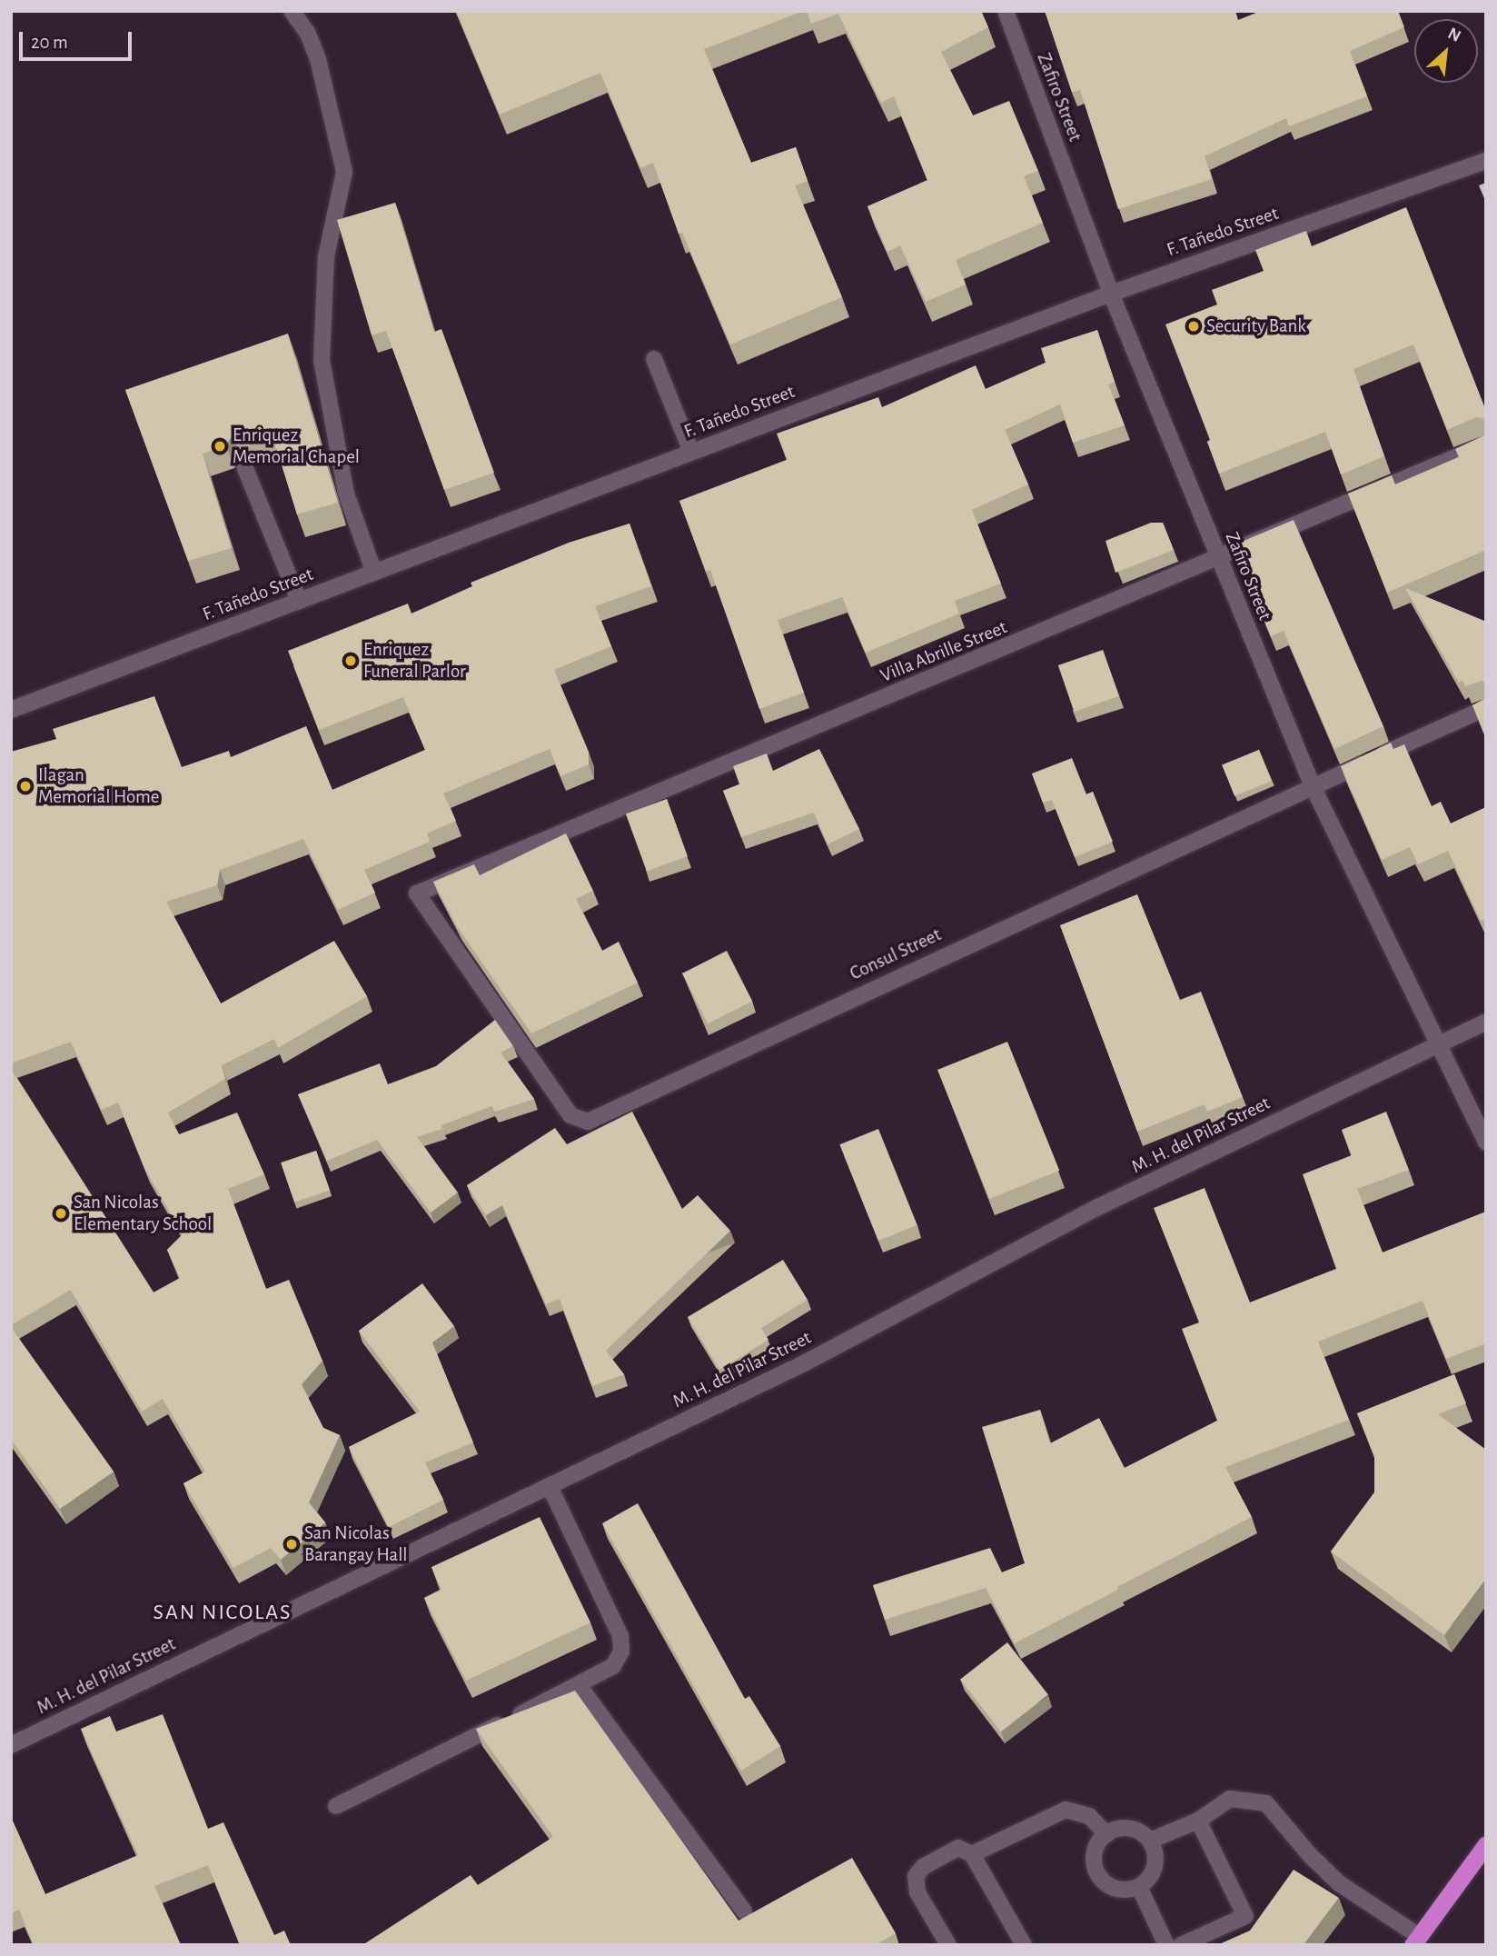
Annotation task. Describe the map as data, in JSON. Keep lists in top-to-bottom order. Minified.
{"streets":{"street":["Zafiro Street","F. Tañedo Street","Villa Abrille Street","Consul Street","M. H. del Pilar Street"]},"crossings":[["Zafiro Street","F. Tañedo Street"],["Zafiro Street","Villa Abrille Street"],["Zafiro Street","Consul Street"],["Zafiro Street","M. H. del Pilar Street"],["Villa Abrille Street","Consul Street"]],"districts":["SAN NICOLAS"],"places":["Security Bank","Enriquez Memorial Chapel","Enriquez Funeral Parlor","Ilagan Memorial Home","San Nicolas Elementary School","San Nicolas Barangay Hall"],"scale_bar":"20 m","north":"top right"}
